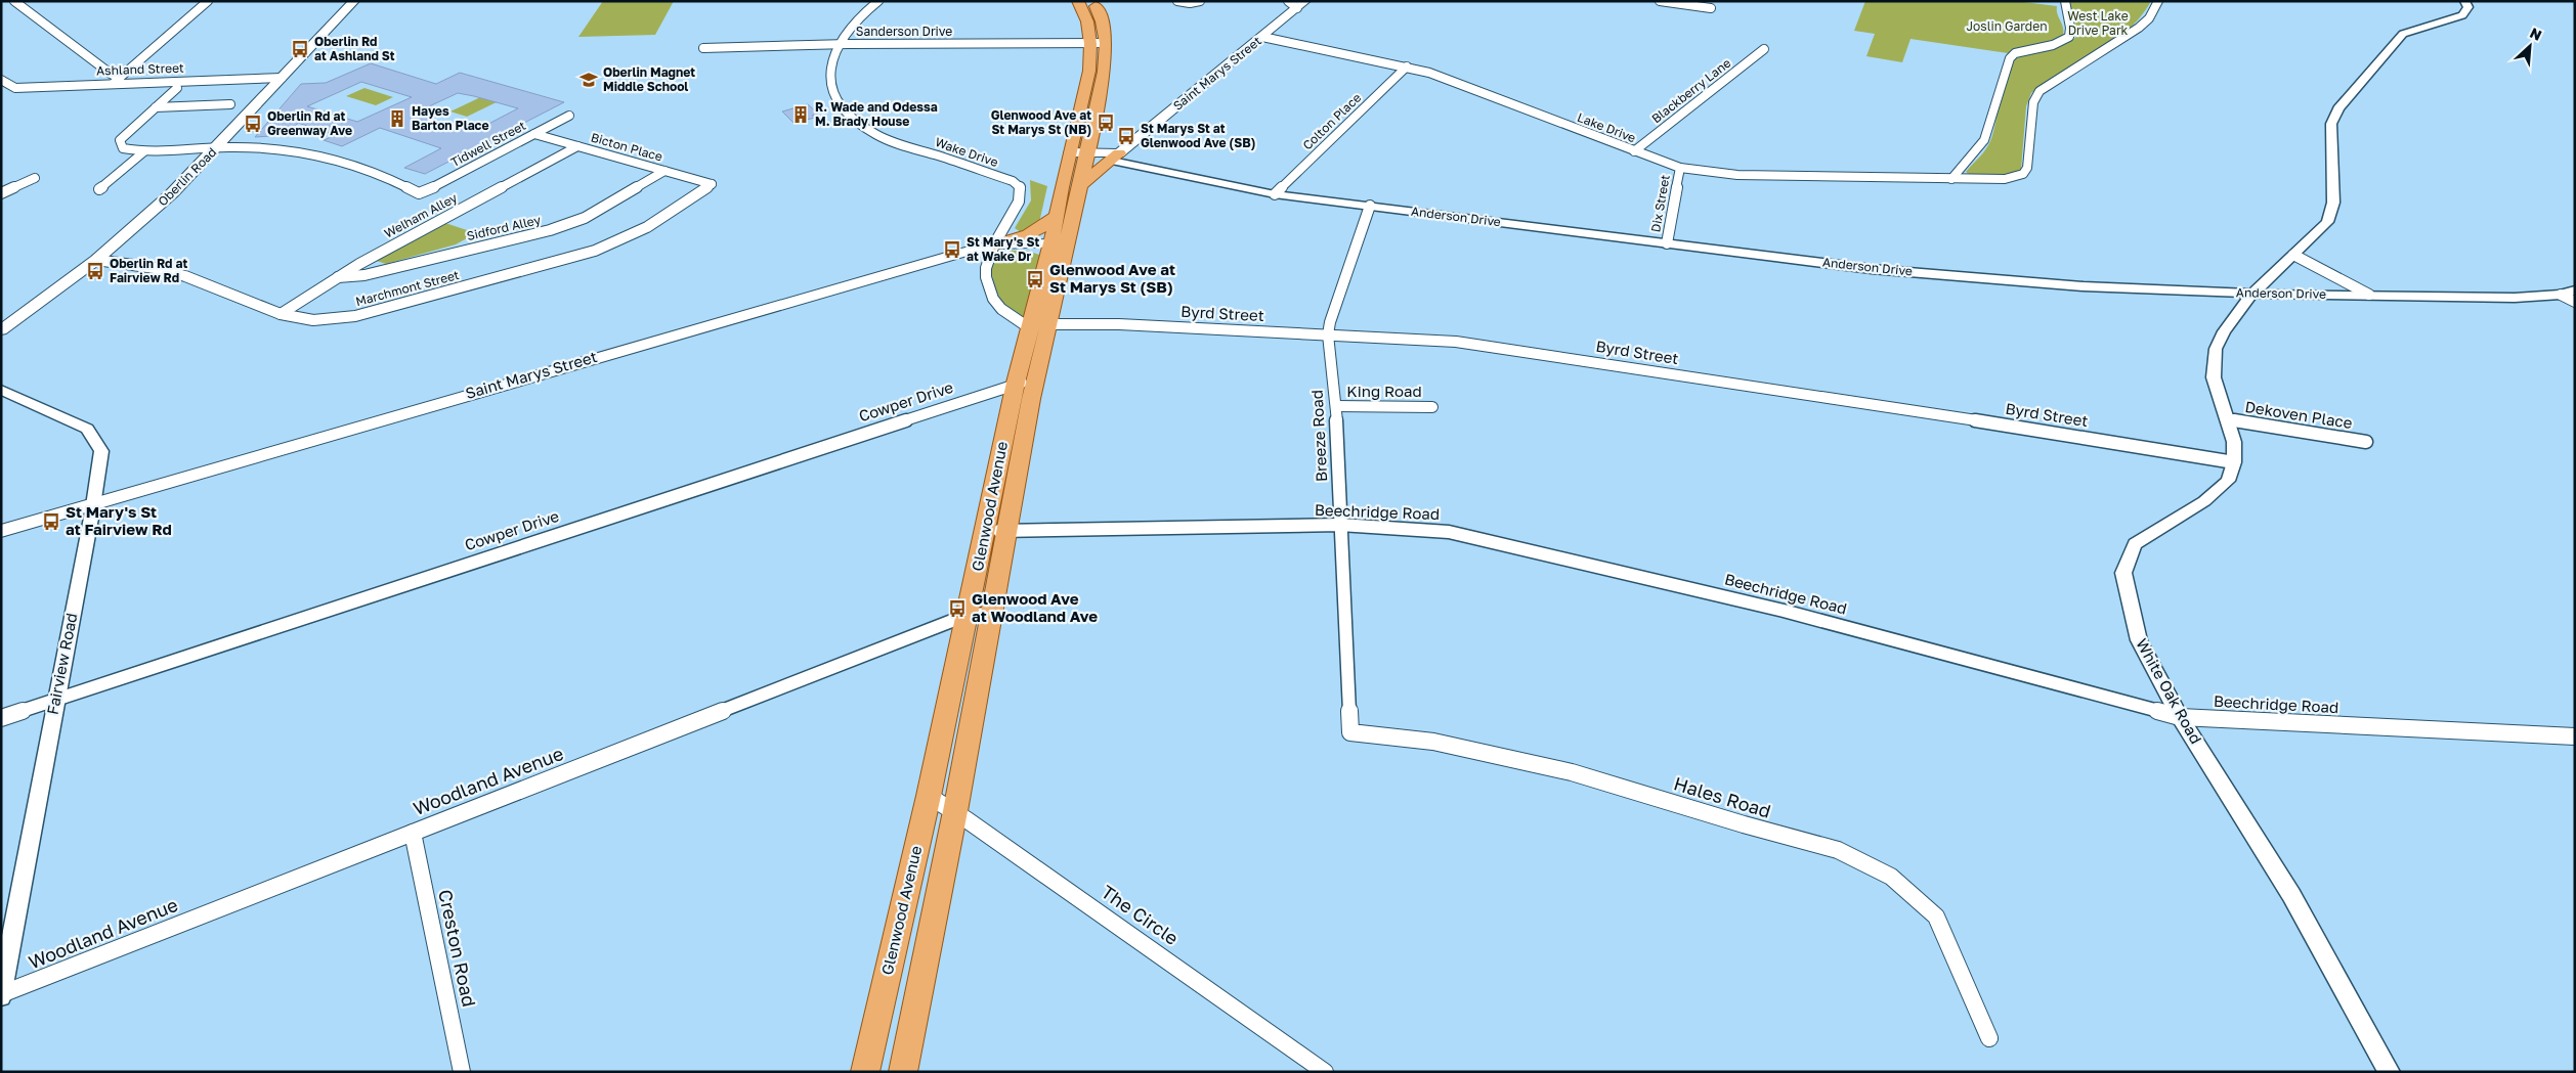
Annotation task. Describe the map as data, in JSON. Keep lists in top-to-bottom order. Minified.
{"streets":{"main road":["Saint Marys Street","Oberlin Road","Glenwood Avenue"],"street":["Sanderson Drive","Ashland Street","Blackberry Lane","Colton Place","Lake Drive","Tidwell Street","Bicton Place","Wake Drive","Dix Street","Welham Alley","Anderson Drive","Sidford Alley","Marchmont Street","Byrd Street","King Road","Cowper Drive","Dekoven Place","Breeze Road","Beechridge Road","Fairview Road","White Oak Road","Woodland Avenue","Hales Road","The Circle","Creston Road"]},"crossings":[["Sanderson Drive","Wake Drive"],["Sanderson Drive","Glenwood Avenue"],["Ashland Street","Oberlin Road"],["Saint Marys Street","Lake Drive"],["Saint Marys Street","Wake Drive"],["Saint Marys Street","Anderson Drive"],["Saint Marys Street","Glenwood Avenue"],["Saint Marys Street","Fairview Road"],["Blackberry Lane","Lake Drive"],["Colton Place","Lake Drive"],["Colton Place","Anderson Drive"],["Lake Drive","Dix Street"],["Tidwell Street","Bicton Place"],["Tidwell Street","Oberlin Road"],["Bicton Place","Welham Alley"],["Bicton Place","Sidford Alley"],["Bicton Place","Marchmont Street"],["Wake Drive","Byrd Street"],["Wake Drive","Glenwood Avenue"],["Oberlin Road","Marchmont Street"],["Dix Street","Anderson Drive"],["Welham Alley","Sidford Alley"],["Welham Alley","Marchmont Street"],["Anderson Drive","Breeze Road"],["Anderson Drive","White Oak Road"],["Byrd Street","Breeze Road"],["Byrd Street","Glenwood Avenue"],["Byrd Street","White Oak Road"],["King Road","Breeze Road"],["Cowper Drive","Glenwood Avenue"],["Cowper Drive","Fairview Road"],["Dekoven Place","White Oak Road"],["Breeze Road","Beechridge Road"],["Breeze Road","Hales Road"],["Glenwood Avenue","Beechridge Road"],["Glenwood Avenue","Woodland Avenue"],["Glenwood Avenue","The Circle"],["Beechridge Road","White Oak Road"],["Fairview Road","Woodland Avenue"],["Woodland Avenue","Creston Road"]],"parks":["West Lake Drive Park","Joslin Garden"],"places":{"bus stop":["Oberlin Rd at Ashland St","Glenwood Ave at St Marys St (NB)","Oberlin Rd at Greenway Ave","St Marys St at Glenwood Ave (SB)","St Mary's St at Wake Dr","Oberlin Rd at Fairview Rd","Glenwood Ave at St Marys St (SB)","St Mary's St at Fairview Rd","Glenwood Ave at Woodland Ave"],"school or university":["Oberlin Magnet Middle School"],"building":["R. Wade and Odessa M. Brady House","Hayes Barton Place"]},"north":"top right"}
